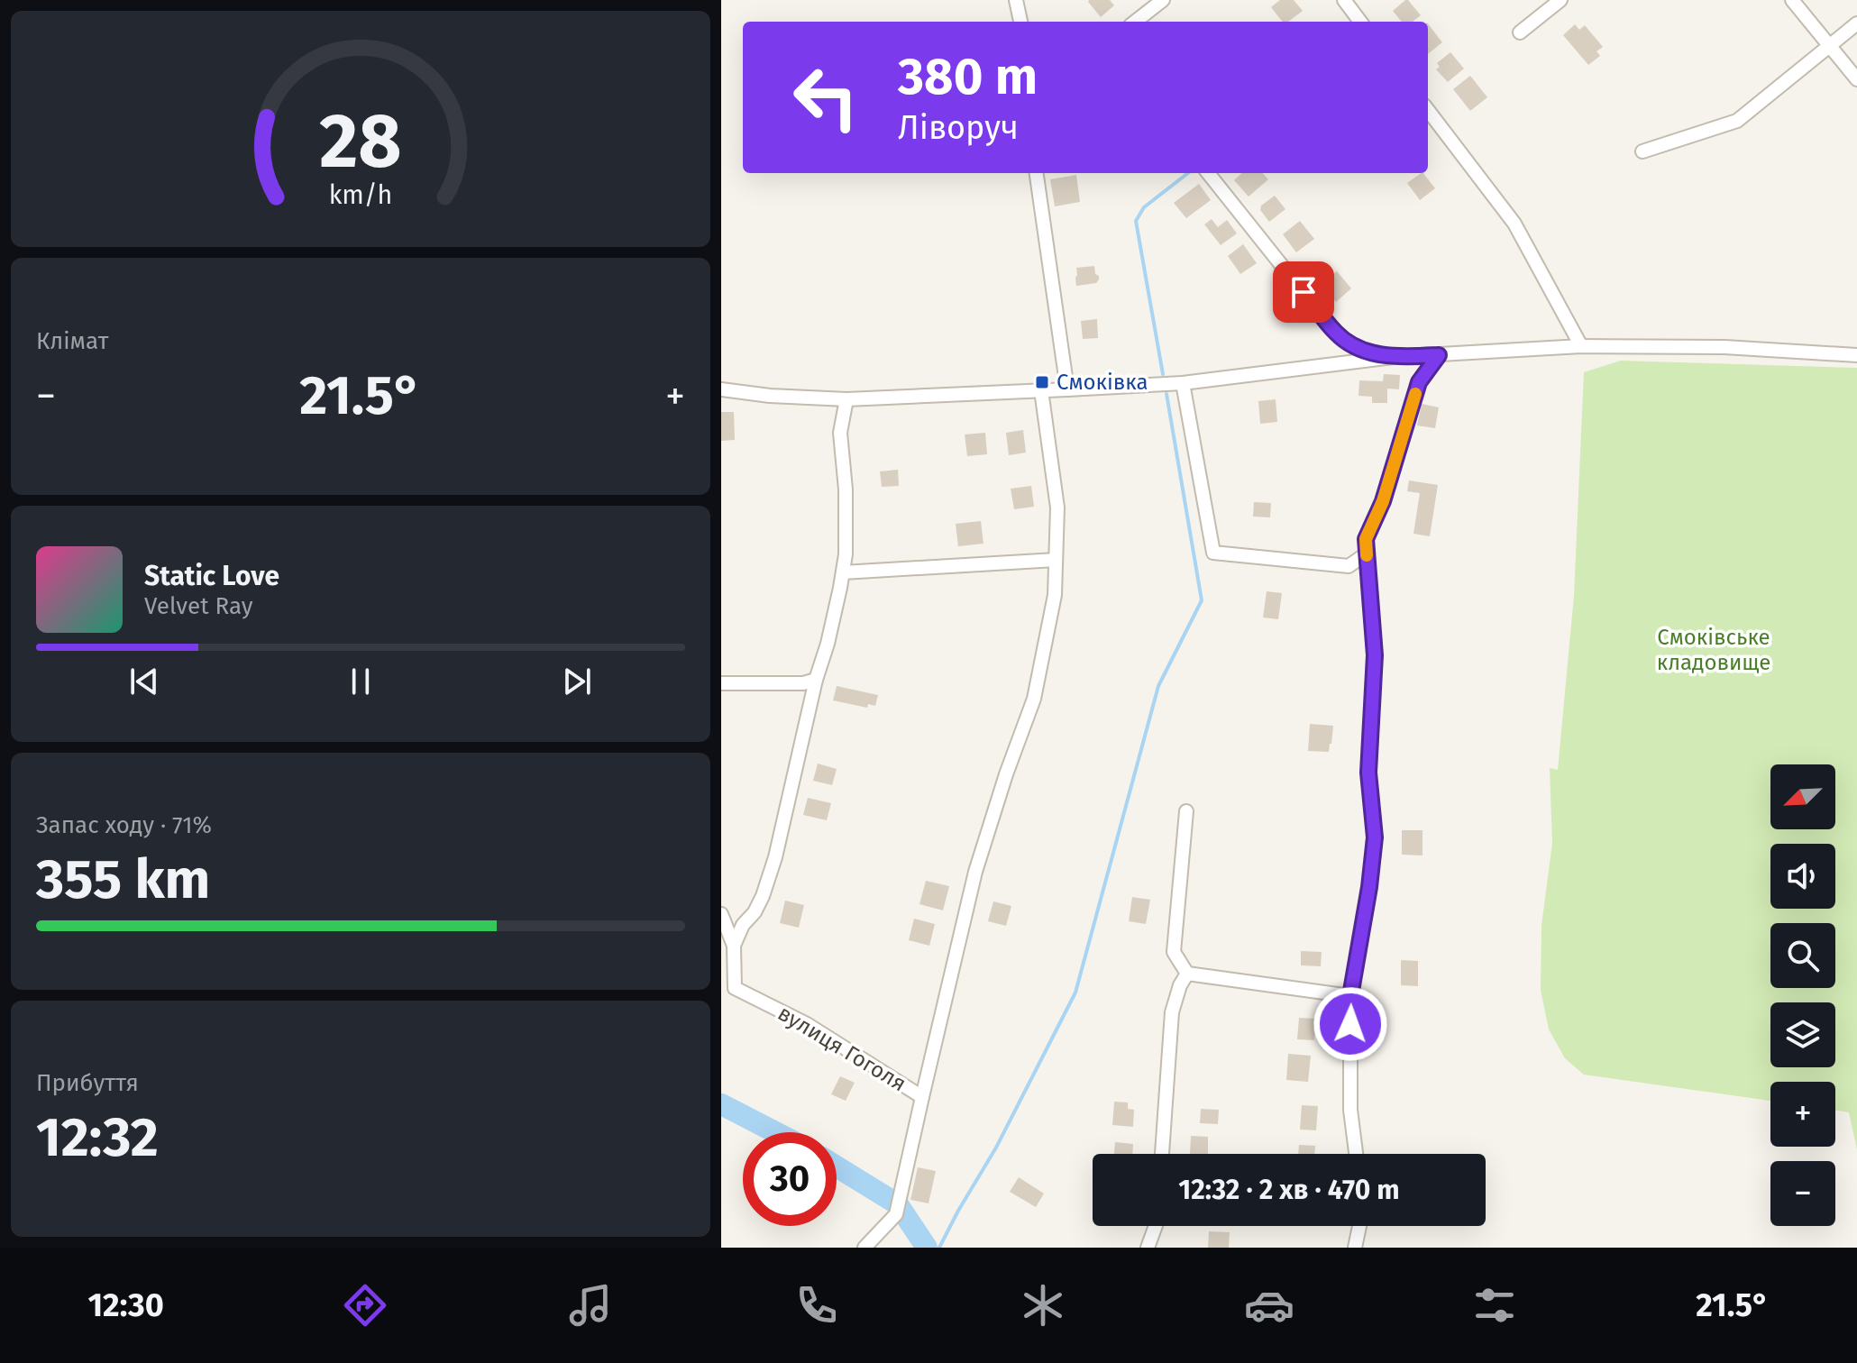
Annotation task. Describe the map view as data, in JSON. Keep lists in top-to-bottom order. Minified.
{"streets":{"street":["вулиця Гоголя"]},"parks":["Смоківське кладовище"],"places":{"transit":["Смоківка"]},"north":"bottom left","page":{"turn":["380 m","Ліворуч"],"tile":["Клімат",["Запас ходу · 71%","355 km"],["Прибуття","12:32"]],"heat":["−","21.5°","+"],"song":["Static Love","Velvet Ray"],"map_buttons":["+","−"],"limit":"30","trip":"12:32 · 2 хв · 470 m","tabs":["12:30","21.5°"],"gauge":["28","km/h"]}}
